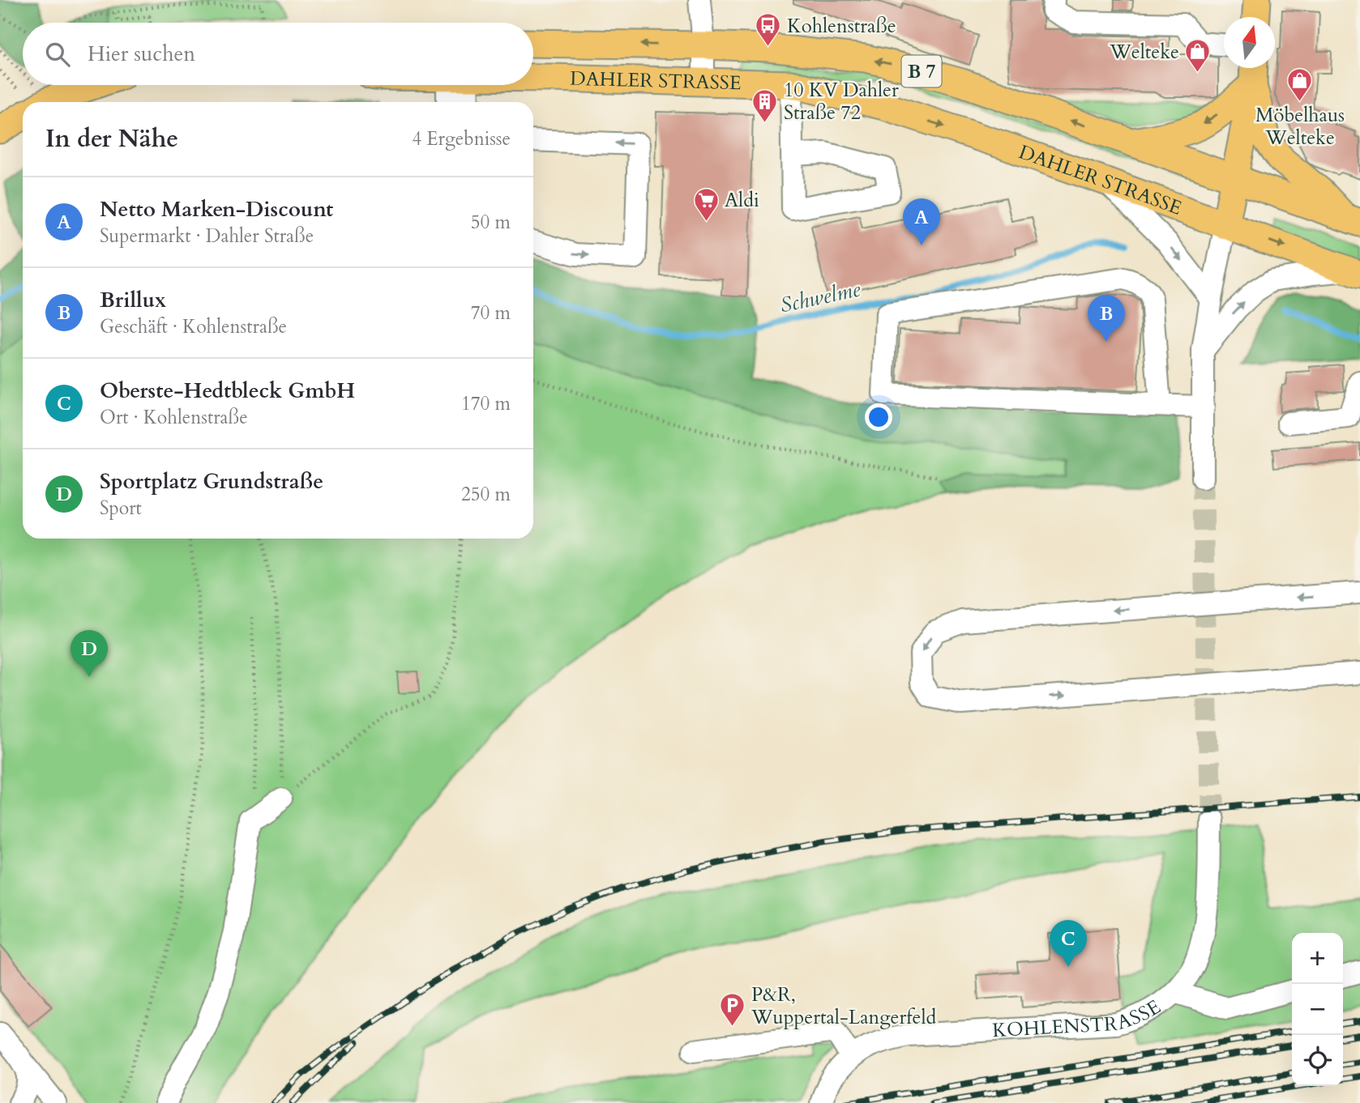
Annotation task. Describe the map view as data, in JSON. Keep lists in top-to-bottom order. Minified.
{"streets":{"main road":["B 7","DAHLER STRASSE"],"street":["KOHLENSTRASSE"]},"crossings":[["B 7","DAHLER STRASSE"]],"water":["Schwelme"],"places":{"bus stop":["Kohlenstraße"],"shop":["Welteke","Möbelhaus Welteke"],"building":["10 KV Dahler Straße 72"],"supermarket":["Aldi"],"parking":["P&R, Wuppertal-Langerfeld"]},"north":"top","page":{"search":"Hier suchen","heading":["In der Nähe","4 Ergebnisse"],"list":[{"mark":"A","name":"Netto Marken-Discount","note":"Supermarkt · Dahler Straße","value":"50 m"},{"mark":"B","name":"Brillux","note":"Geschäft · Kohlenstraße","value":"70 m"},{"mark":"C","name":"Oberste-Hedtbleck GmbH","note":"Ort · Kohlenstraße","value":"170 m"},{"mark":"D","name":"Sportplatz Grundstraße","note":"Sport","value":"250 m"}],"pins":["A","B","D","C"],"map_buttons":["+","−"]}}
